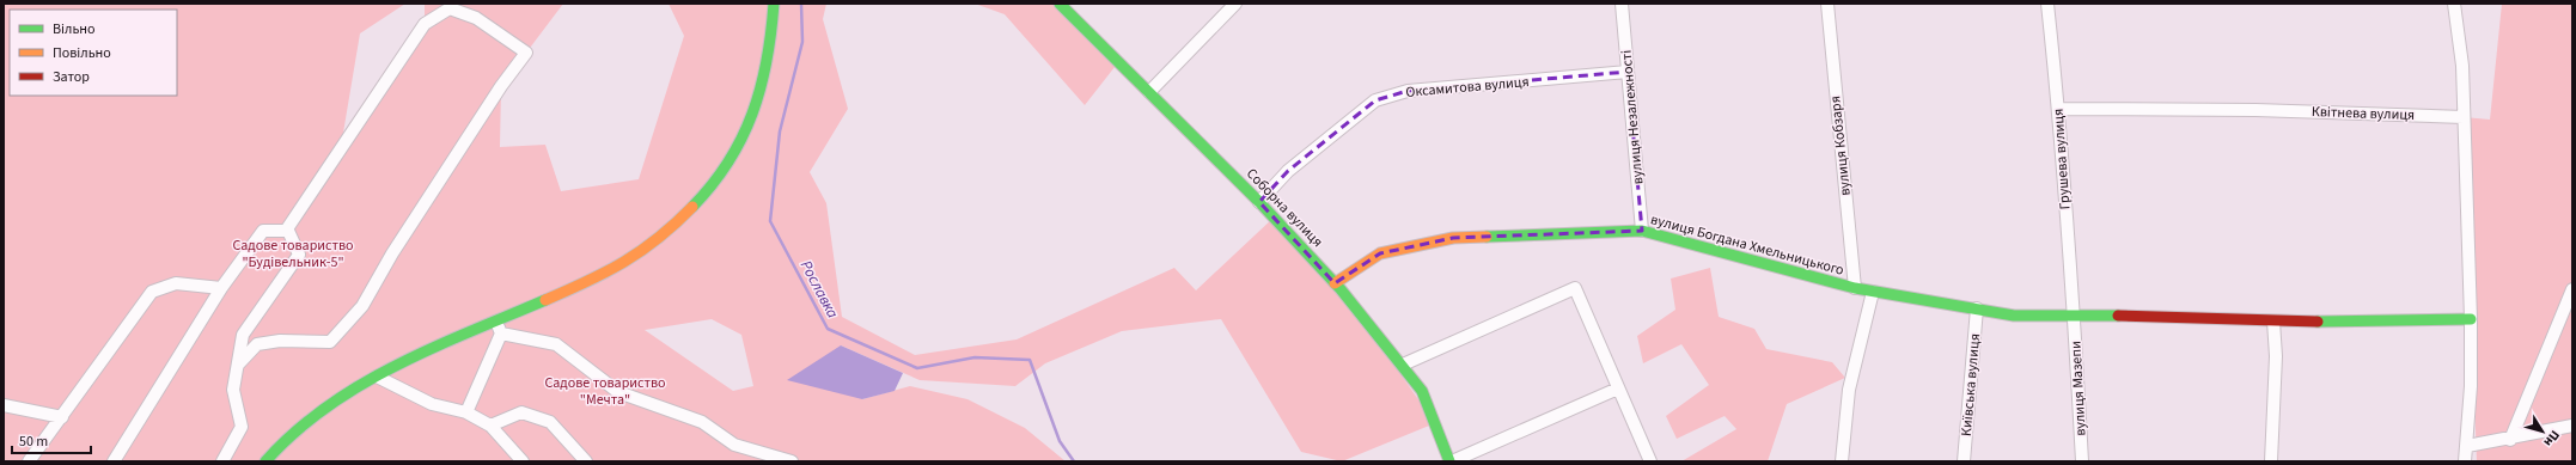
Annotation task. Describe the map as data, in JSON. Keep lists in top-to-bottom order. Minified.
{"streets":{"street":["Оксамитова вулиця","Квітнева вулиця","вулиця Незалежності","вулиця Кобзаря","Грушева вулиця","Соборна вулиця","вулиця Богдана Хмельницького","Київська вулиця","вулиця Мазепи"]},"crossings":[["Оксамитова вулиця","вулиця Незалежності"],["Оксамитова вулиця","Соборна вулиця"],["Квітнева вулиця","Грушева вулиця"],["вулиця Незалежності","вулиця Богдана Хмельницького"],["вулиця Кобзаря","вулиця Богдана Хмельницького"],["Грушева вулиця","вулиця Богдана Хмельницького"],["Грушева вулиця","вулиця Мазепи"],["Соборна вулиця","вулиця Богдана Хмельницького"],["вулиця Богдана Хмельницького","Київська вулиця"],["вулиця Богдана Хмельницького","вулиця Мазепи"]],"water":["Рославка"],"parks":["Садове товариство \"Будівельник-5\"","Садове товариство \"Мечта\""],"legend":["Вільно","Повільно","Затор"],"scale_bar":"50 m","north":"bottom right"}
